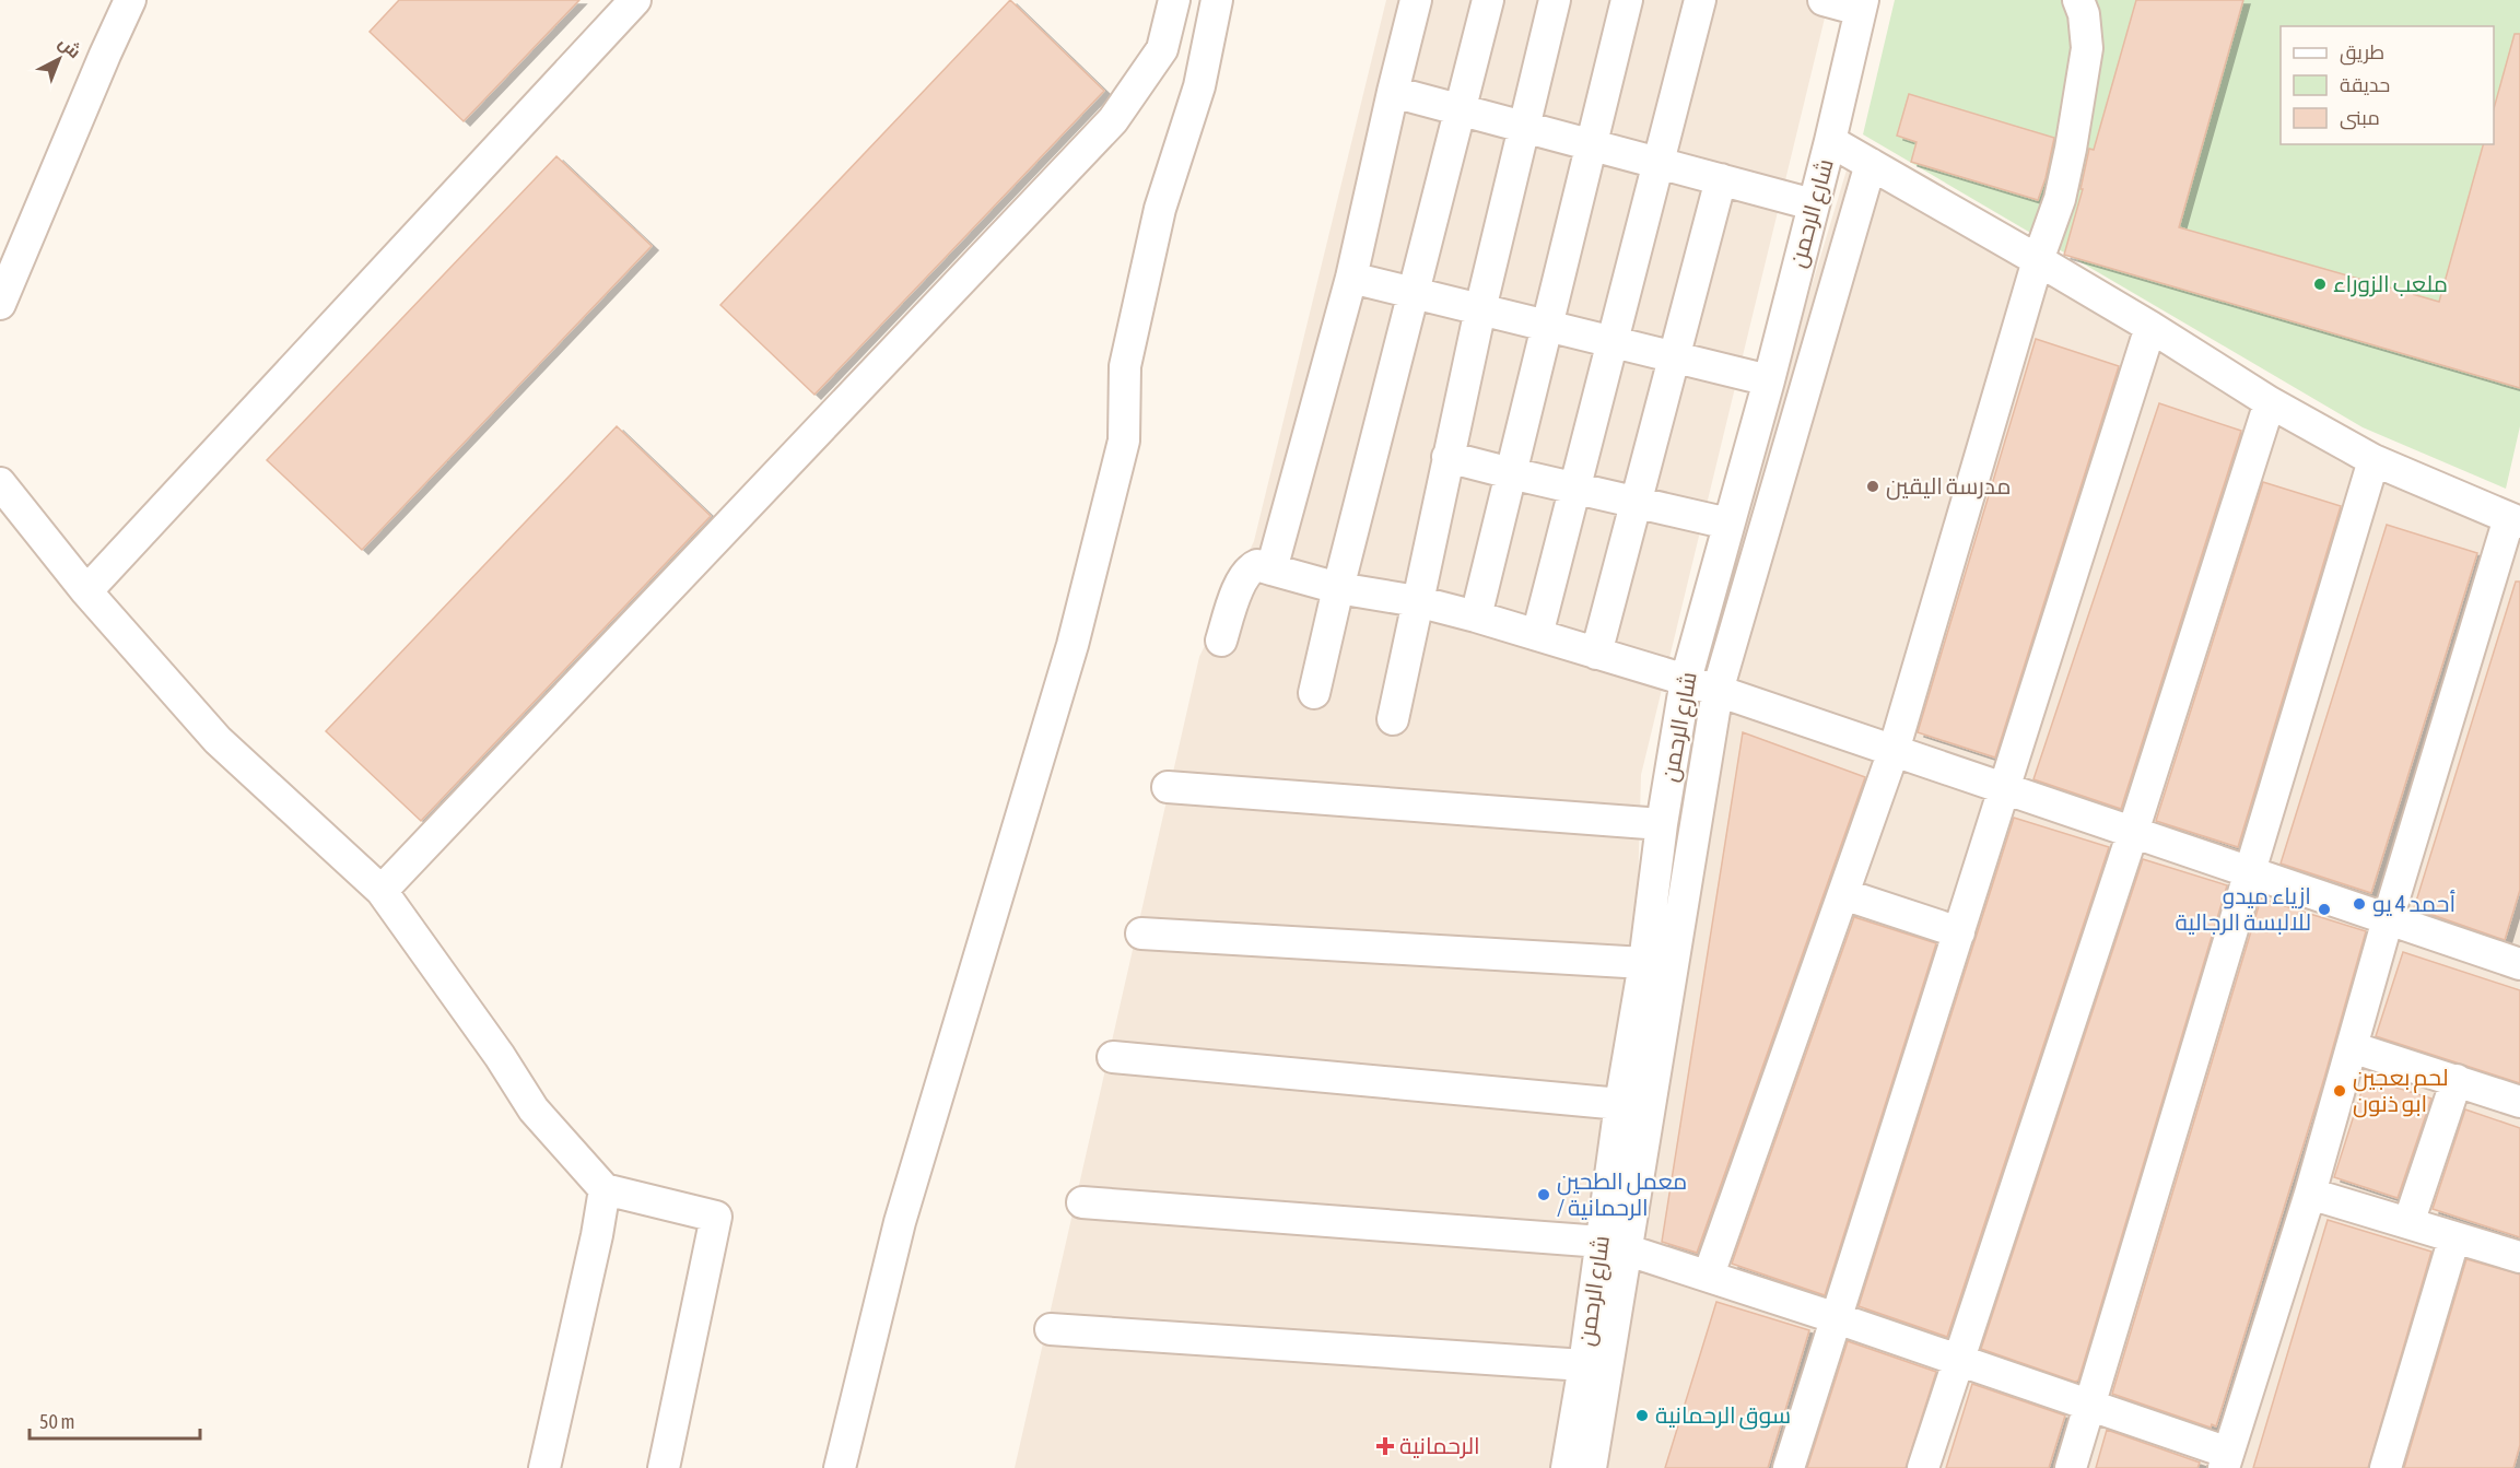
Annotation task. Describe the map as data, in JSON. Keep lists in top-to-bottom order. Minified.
{"streets":{"street":["شارع الرحمن"]},"places":{"other":["ملعب الزوراء","مدرسة اليقين","أحمد 4 يو","ازياء ميدو للالبسة الرجالية","لحم بعجين ابو ذنون","معمل الطحين / الرحمانية","سوق الرحمانية"],"health":["الرحمانية"]},"legend":["طريق","حديقة","مبنى"],"scale_bar":"50 m","north":"top right"}
